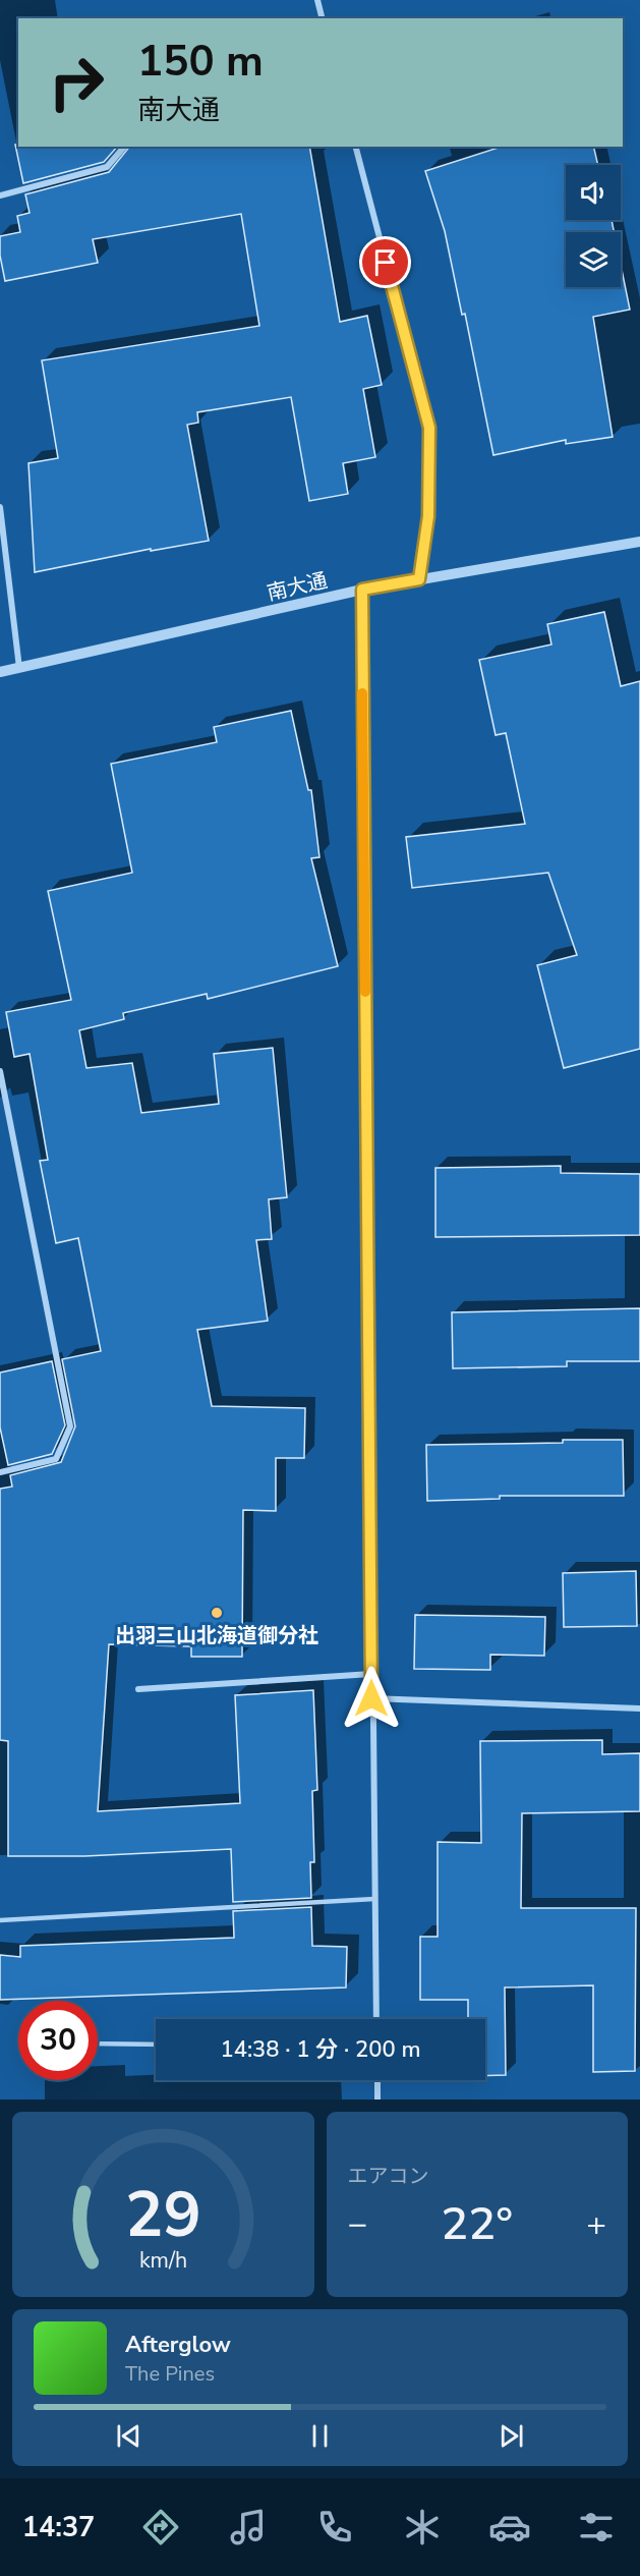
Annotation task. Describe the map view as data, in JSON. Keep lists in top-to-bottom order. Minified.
{"streets":{"street":["南大通"]},"places":["出羽三山北海道御分社"],"page":{"turn":["150 m","南大通"],"limit":"30","trip":"14:38 · 1 分 · 200 m","tile":"エアコン","heat":["−","22°","+"],"song":["Afterglow","The Pines"],"tabs":"14:37","gauge":["29","km/h"]}}
